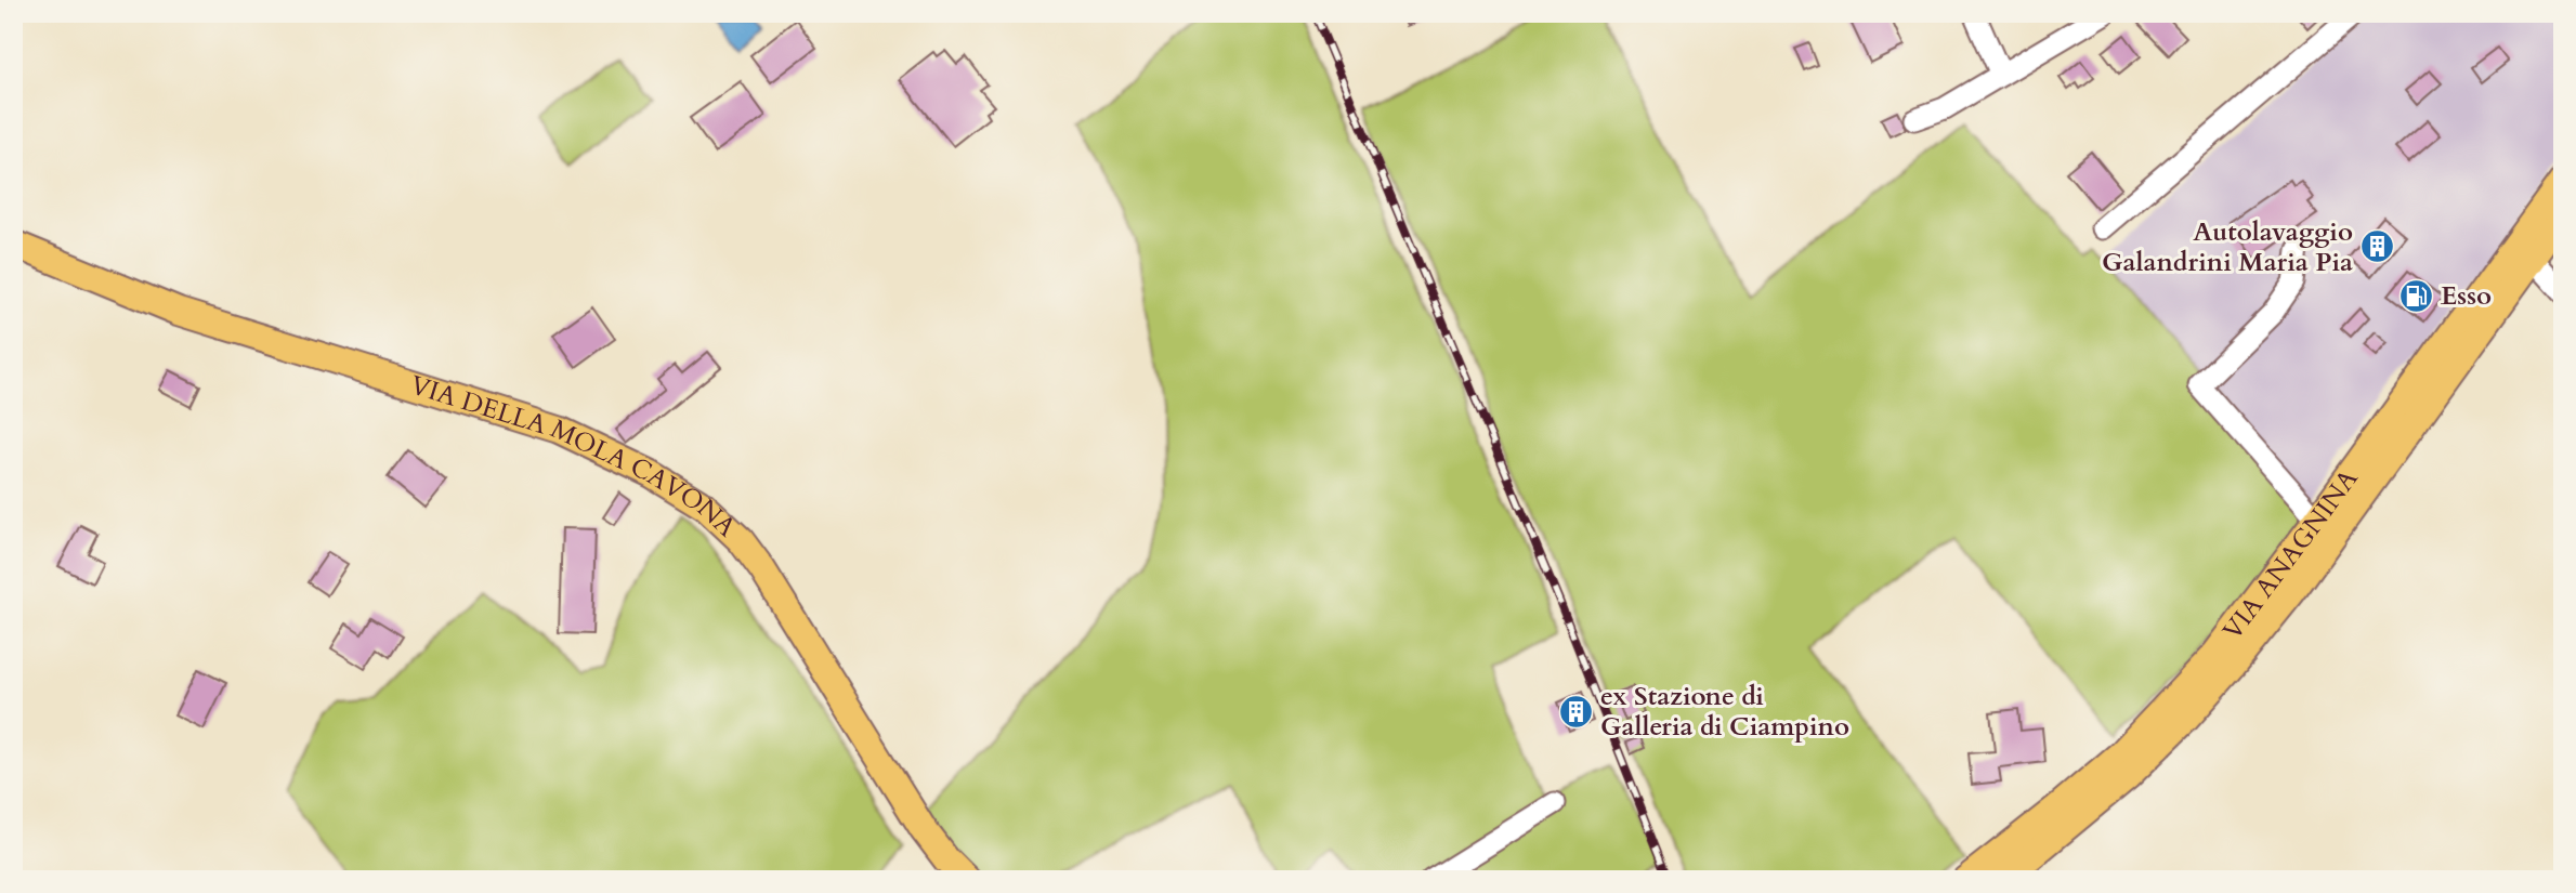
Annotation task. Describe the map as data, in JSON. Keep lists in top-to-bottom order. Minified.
{"streets":{"main road":["VIA DELLA MOLA CAVONA","VIA ANAGNINA"]},"places":{"building":["Autolavaggio Galandrini Maria Pia","ex Stazione di Galleria di Ciampino"],"fuel station":["Esso"]}}
